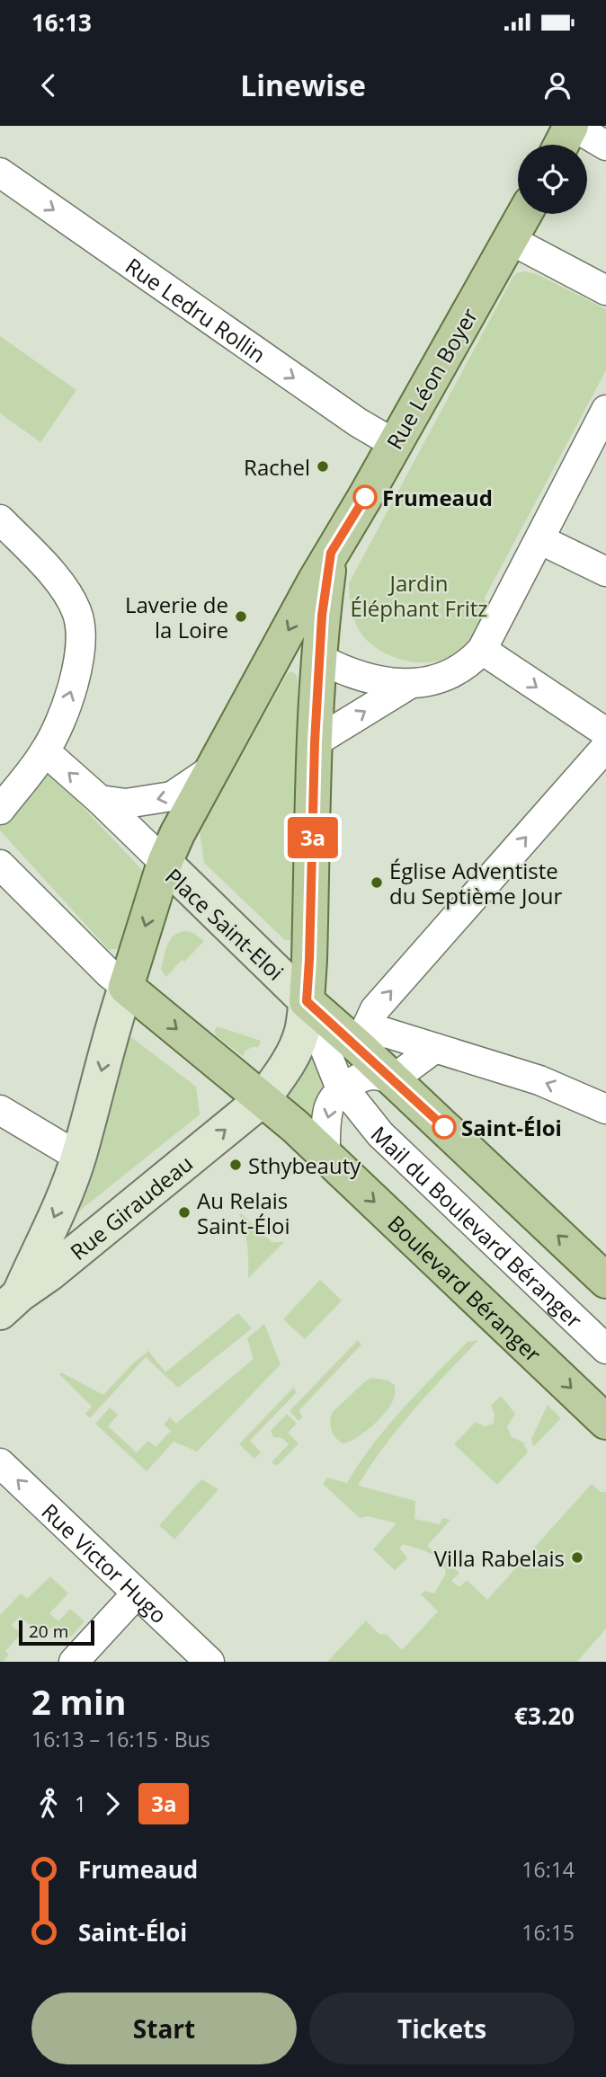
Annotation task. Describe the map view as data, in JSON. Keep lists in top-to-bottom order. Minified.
{"streets":{"main road":["Rue Léon Boyer","Place Saint-Eloi","Boulevard Béranger"],"street":["Rue Ledru Rollin","Rue Giraudeau","Mail du Boulevard Béranger","Rue Victor Hugo"]},"crossings":[["Rue Ledru Rollin","Rue Léon Boyer"],["Rue Léon Boyer","Place Saint-Eloi"],["Place Saint-Eloi","Rue Giraudeau"],["Rue Giraudeau","Boulevard Béranger"]],"one_way":["Rue Ledru Rollin","Rue Giraudeau","Rue Victor Hugo"],"parks":["Jardin Éléphant Fritz"],"places":["Rachel","Frumeaud","Laverie de la Loire","Église Adventiste du Septième Jour","Saint-Éloi","Sthybeauty","Au Relais Saint-Éloi","Villa Rabelais"],"lines":["bus line 3a"],"scale_bar":"20 m","page":{"status":"16:13","header":"Linewise","on_map":"3a","scale":"20 m","heading":["2 min","16:13 – 16:15 · Bus","€3.20"],"legs":["1","3a"],"list":[{"name":"Frumeaud","value":"16:14"},{"name":"Saint-Éloi","value":"16:15"}],"buttons":["Start","Tickets"]}}
